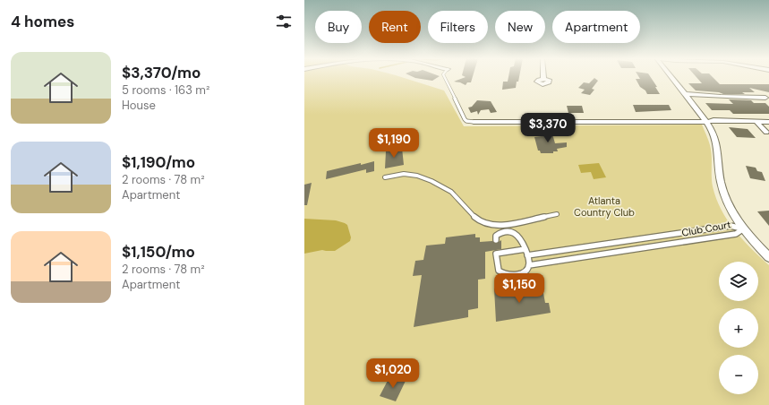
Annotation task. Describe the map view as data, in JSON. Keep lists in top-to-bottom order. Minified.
{"streets":{"lane":["Club Court"]},"parks":["Atlanta Country Club"],"page":{"heading":"4 homes","chip":["Buy","Rent","Filters","New","Apartment"],"list":[{"name":"$3,370/mo","note":"5 rooms · 163 m² · House"},{"name":"$1,190/mo","note":"2 rooms · 78 m² · Apartment"},{"name":"$1,150/mo","note":"2 rooms · 78 m² · Apartment"}],"price":["$3,370","$1,190","$1,150","$1,020"],"map_buttons":["+","−"]}}
